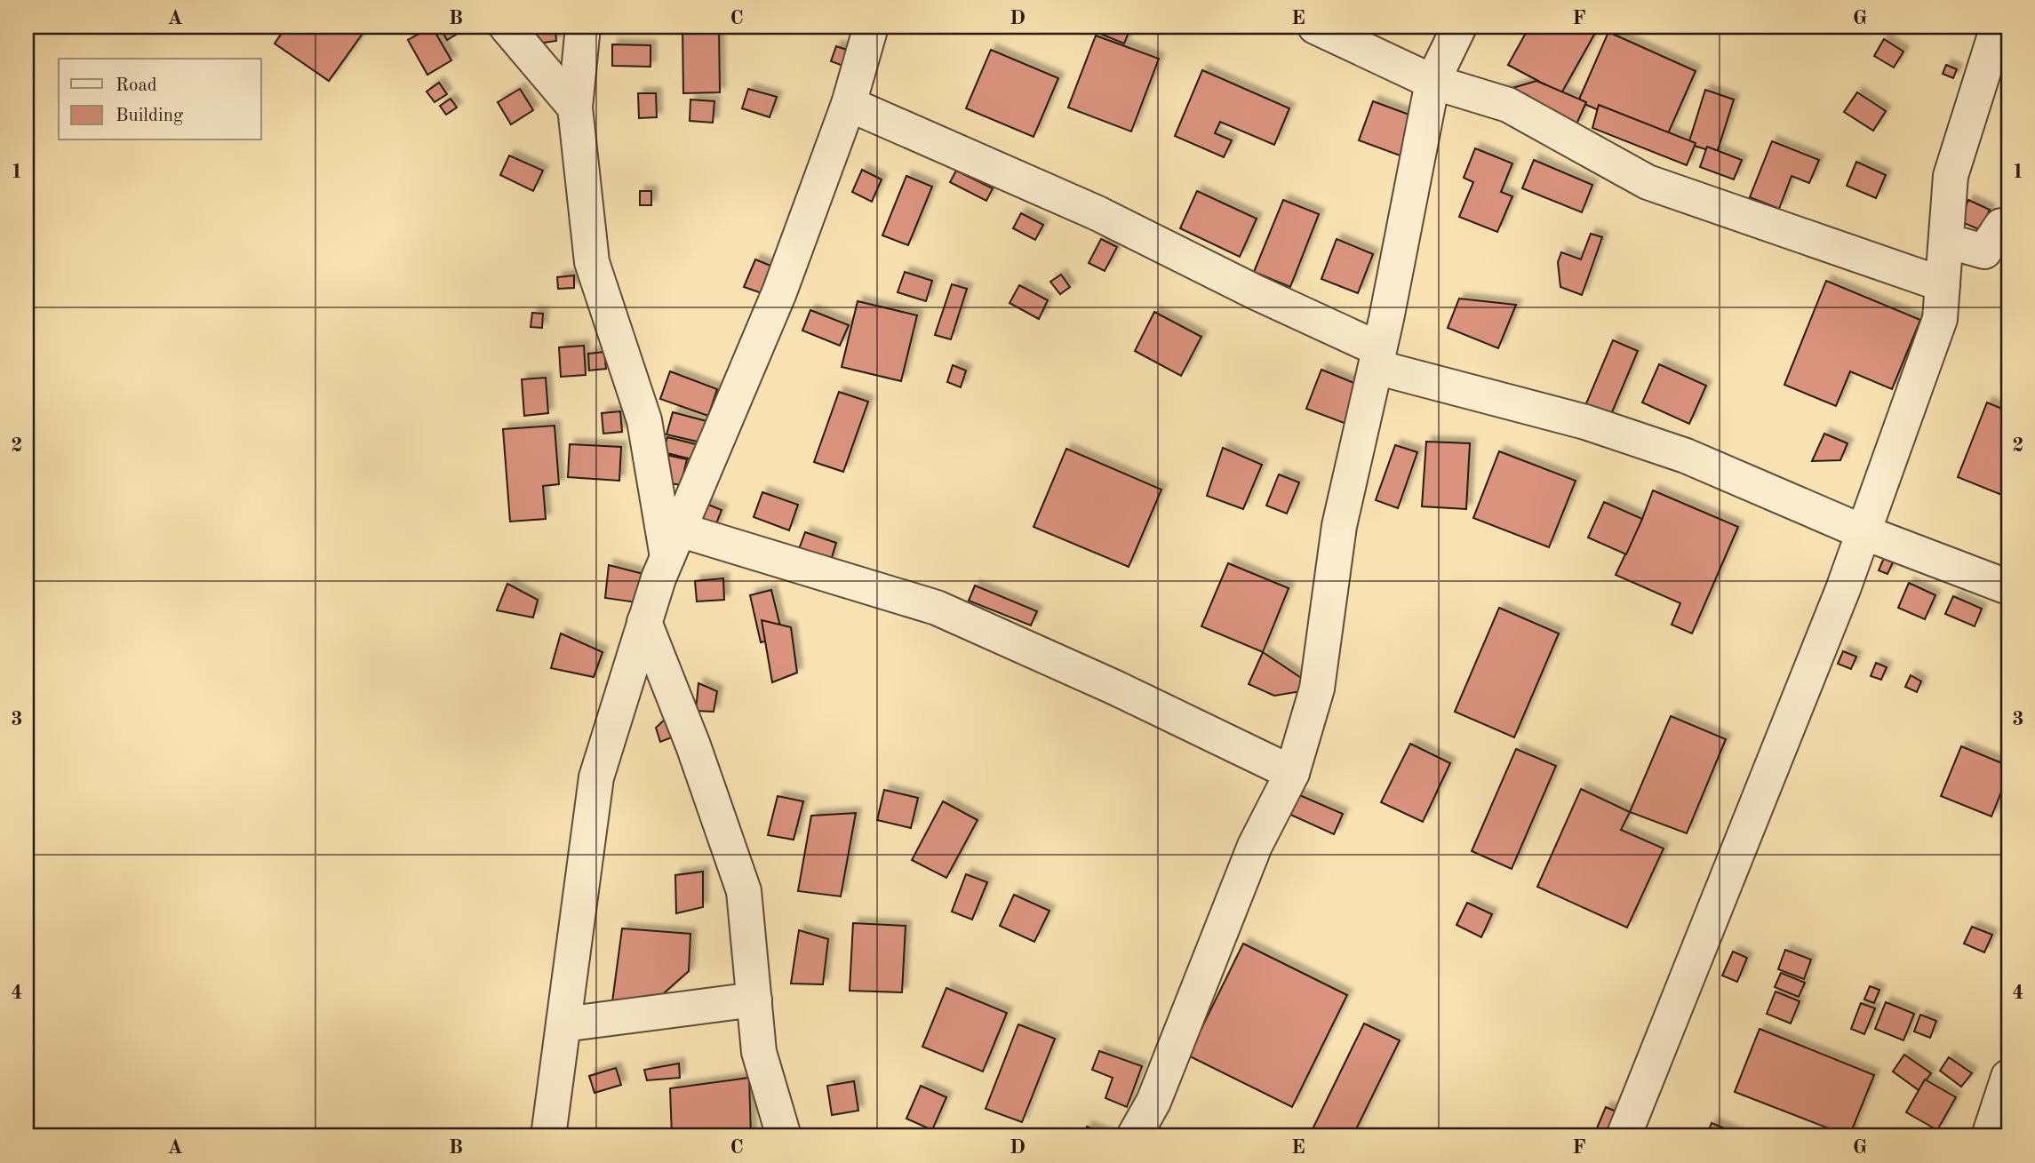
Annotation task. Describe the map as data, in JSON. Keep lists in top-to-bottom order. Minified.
{"legend":["Road","Building"],"grid":{"columns":["A","B","C","D","E","F","G"],"rows":["1","2","3","4"]}}
